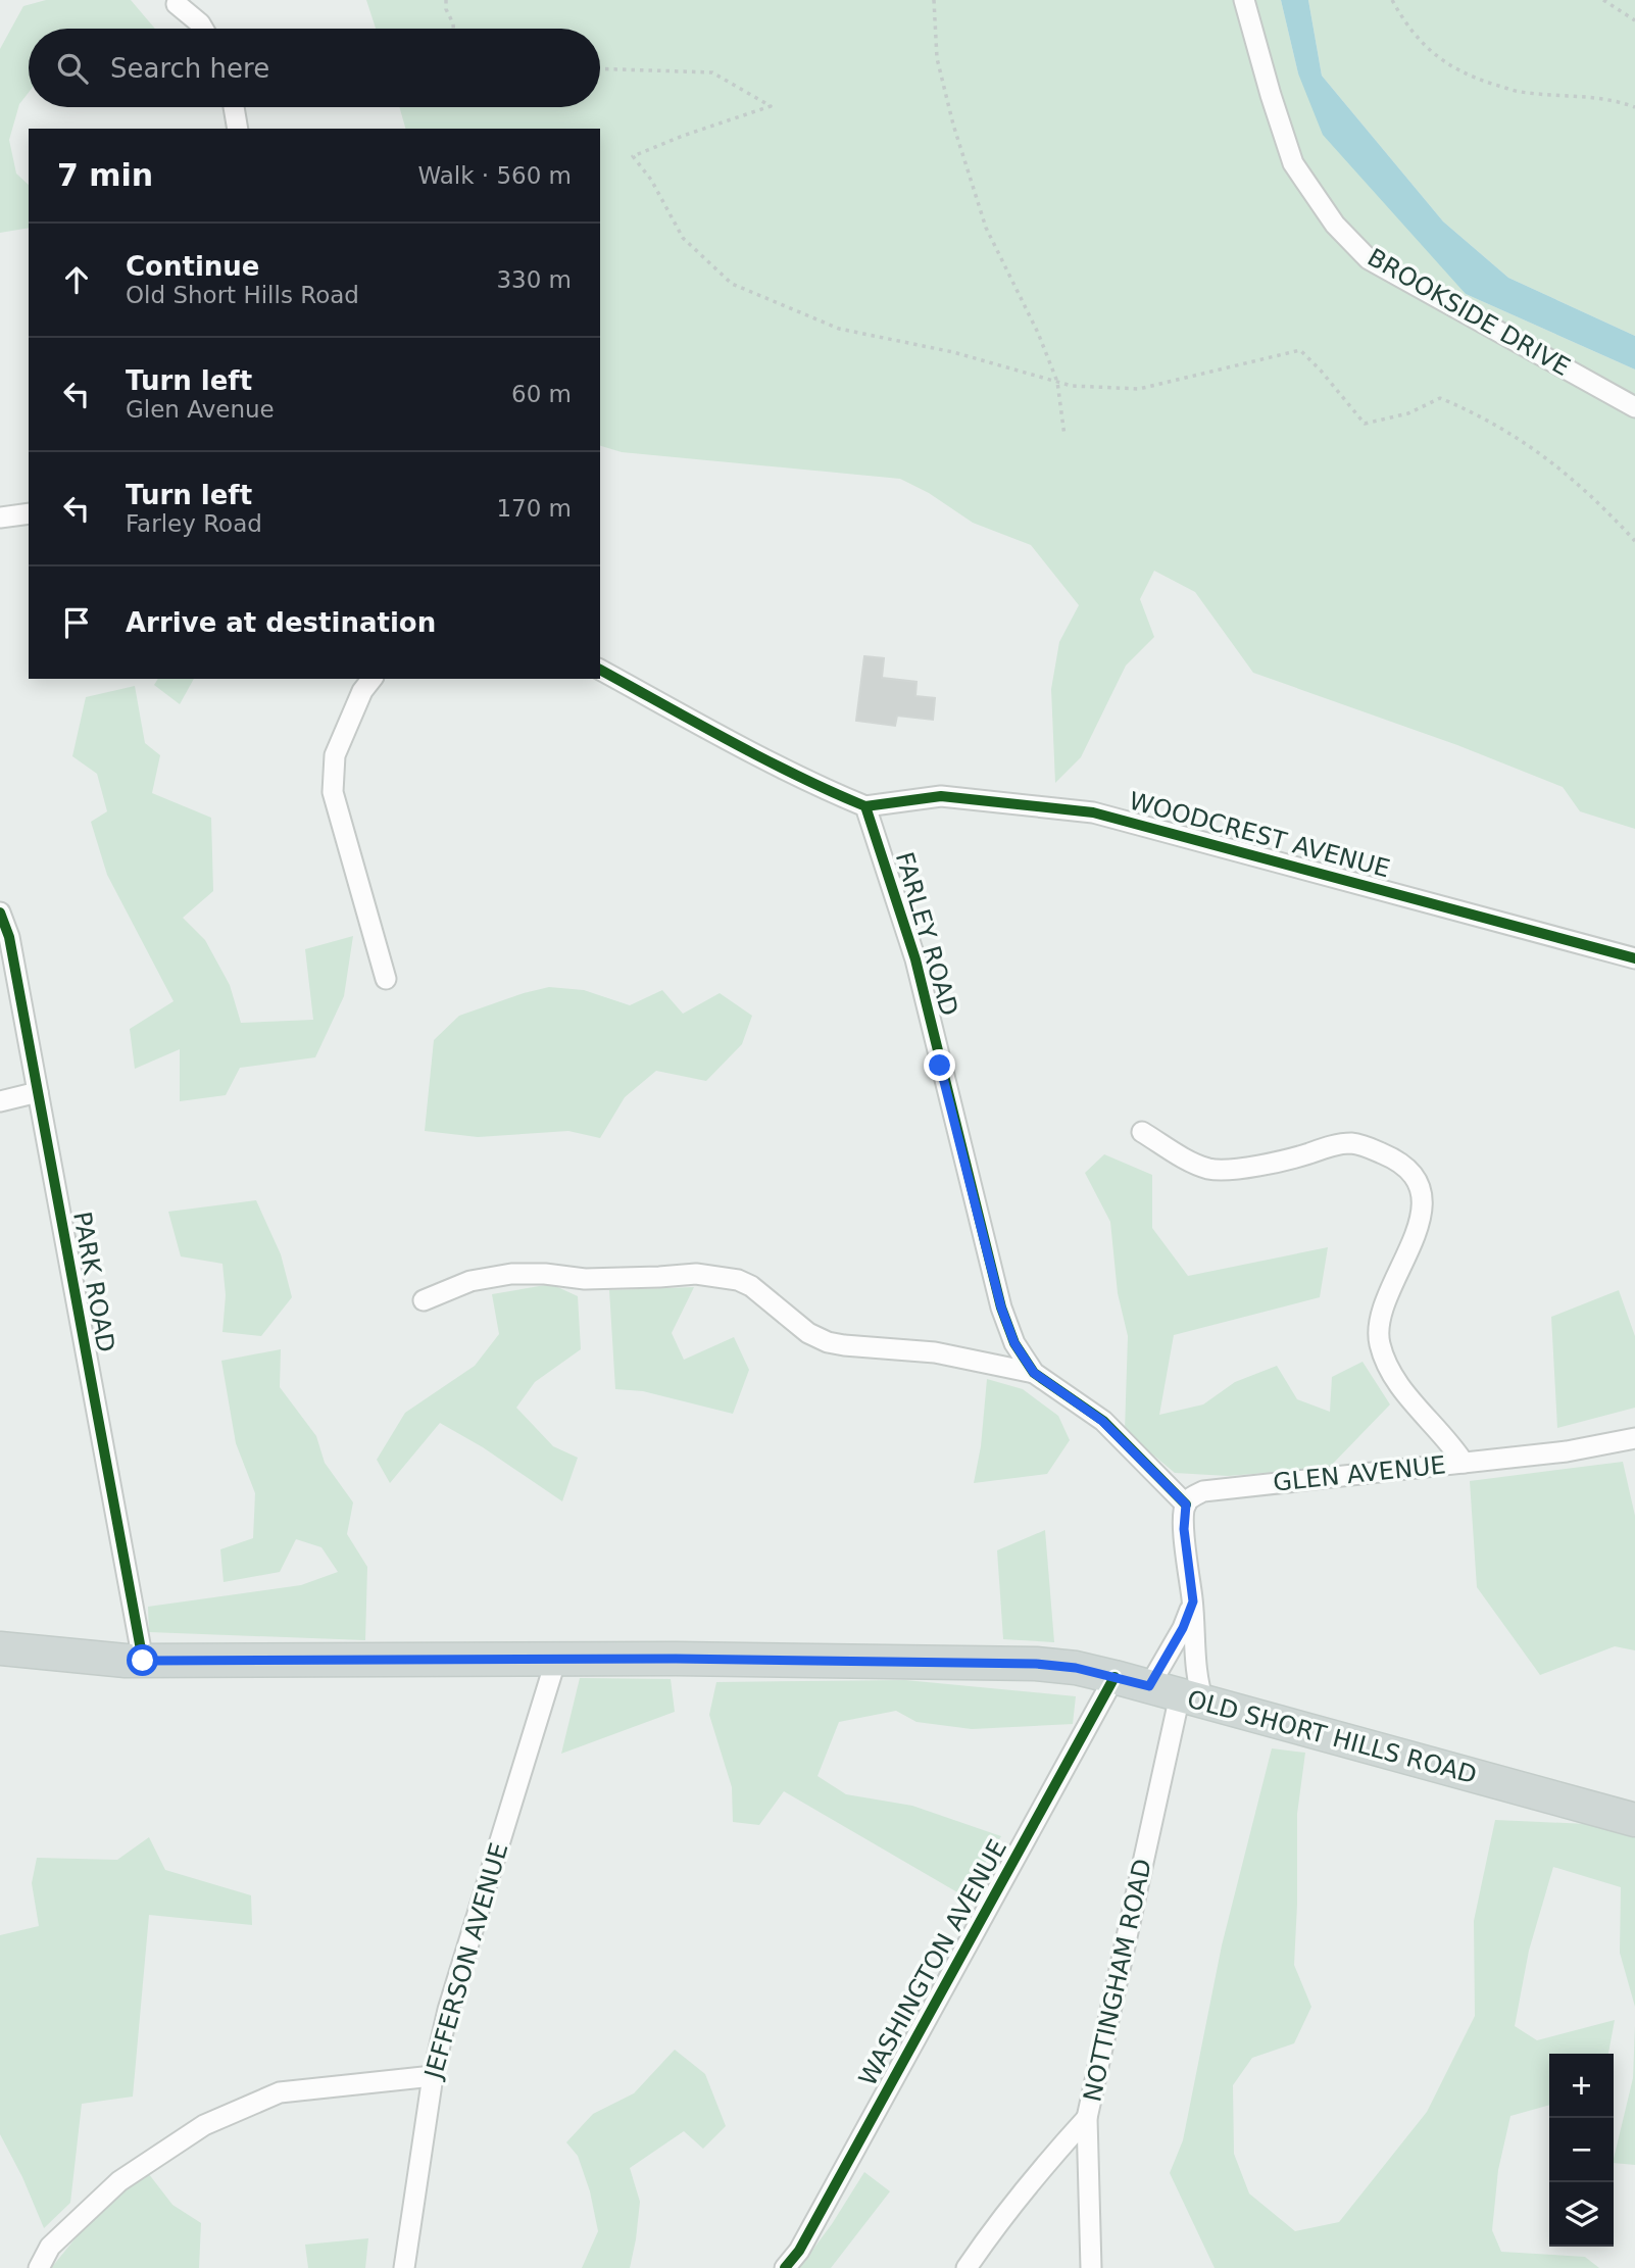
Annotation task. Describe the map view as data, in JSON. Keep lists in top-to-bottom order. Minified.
{"streets":{"main road":["OLD SHORT HILLS ROAD"],"street":["BROOKSIDE DRIVE","WOODCREST AVENUE","FARLEY ROAD","PARK ROAD","GLEN AVENUE","JEFFERSON AVENUE","WASHINGTON AVENUE","NOTTINGHAM ROAD"]},"crossings":[["WOODCREST AVENUE","FARLEY ROAD"],["FARLEY ROAD","GLEN AVENUE"],["PARK ROAD","OLD SHORT HILLS ROAD"],["OLD SHORT HILLS ROAD","JEFFERSON AVENUE"],["OLD SHORT HILLS ROAD","WASHINGTON AVENUE"],["OLD SHORT HILLS ROAD","NOTTINGHAM ROAD"]],"page":{"search":"Search here","heading":["7 min","Walk · 560 m"],"list":[["Continue","Old Short Hills Road","330 m"],["Turn left","Glen Avenue","60 m"],["Turn left","Farley Road","170 m"],"Arrive at destination"],"map_buttons":["+","−"]}}
